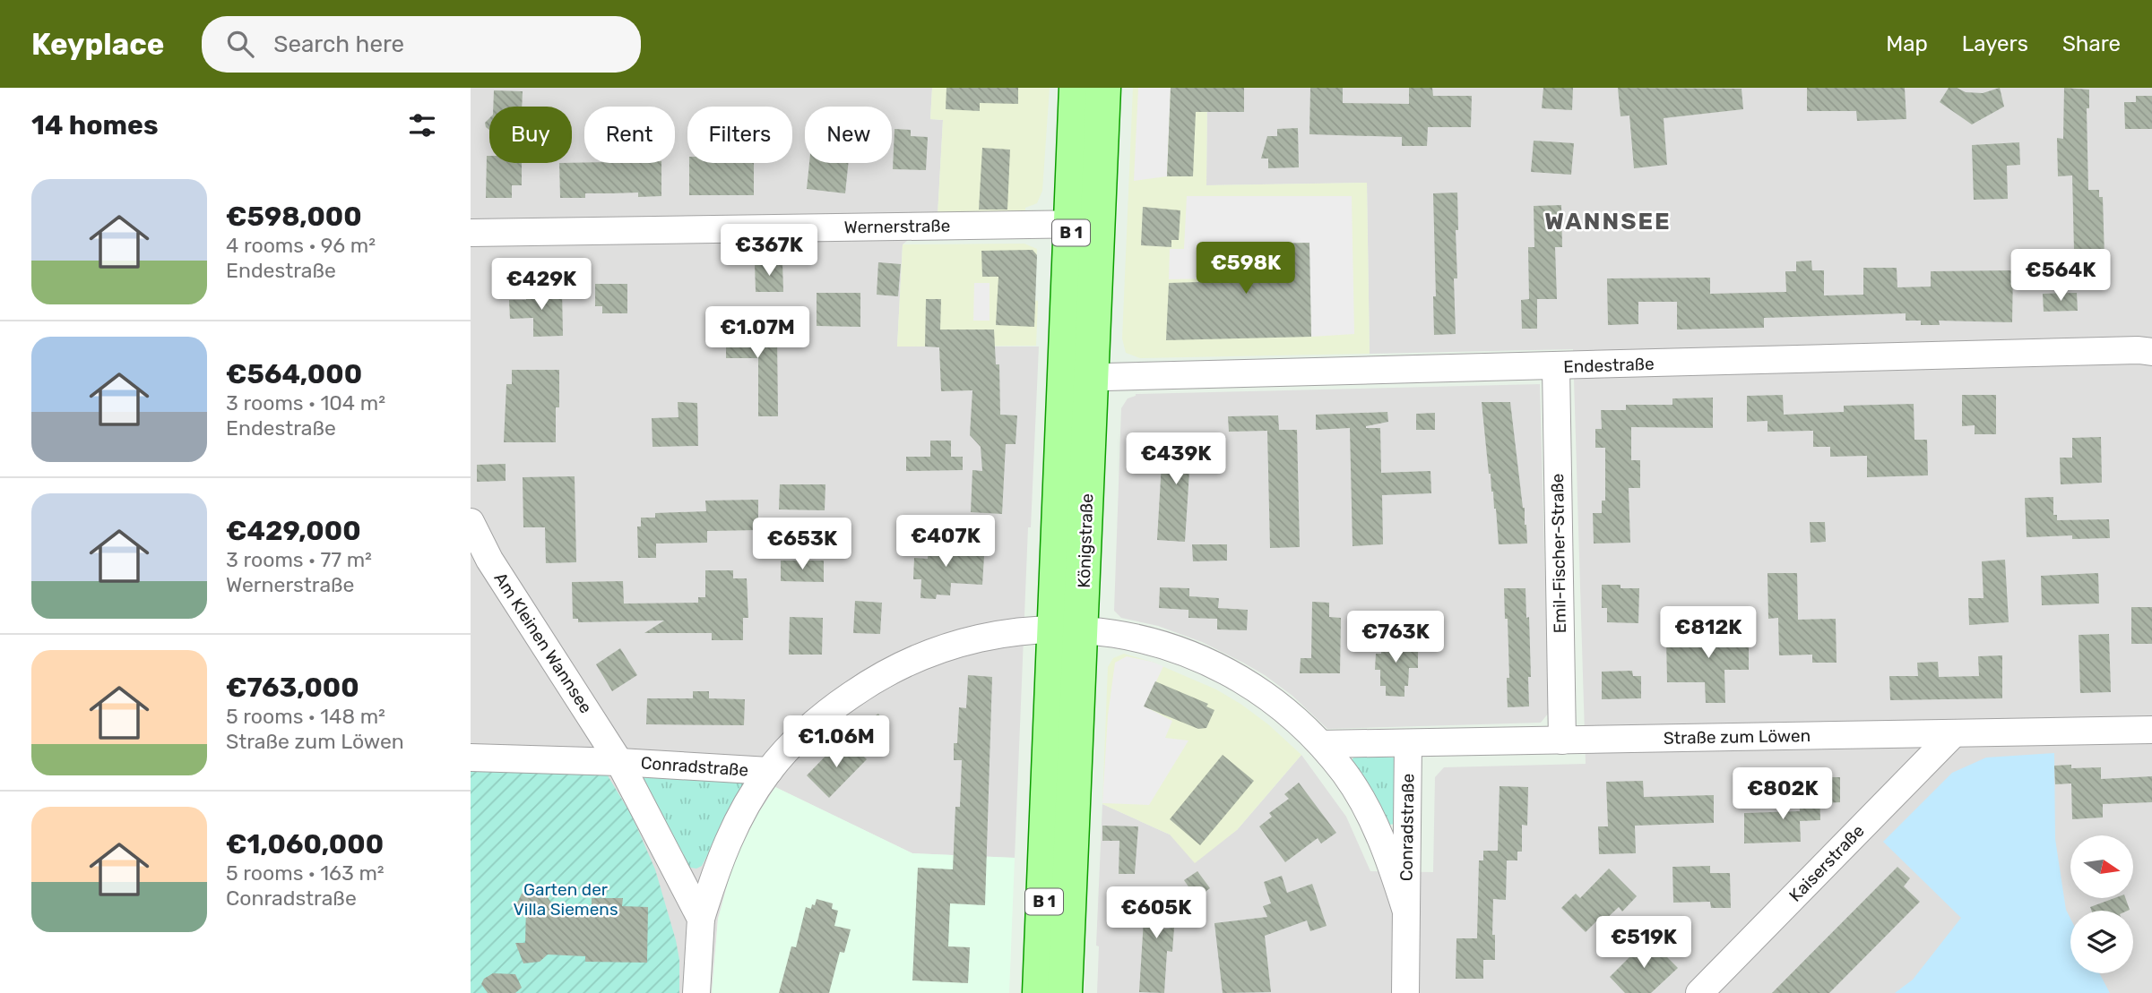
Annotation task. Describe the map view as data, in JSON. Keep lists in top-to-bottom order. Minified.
{"streets":{"main road":["B 1","Königstraße"],"street":["Wernerstraße","Endestraße","Emil-Fischer-Straße","Am Kleinen Wannsee","Straße zum Löwen","Conradstraße","Kaiserstraße"]},"crossings":[["Wernerstraße","Königstraße"],["Endestraße","Königstraße"],["Endestraße","Emil-Fischer-Straße"],["Königstraße","Conradstraße"],["Emil-Fischer-Straße","Straße zum Löwen"],["Am Kleinen Wannsee","Conradstraße"],["Straße zum Löwen","Conradstraße"],["Straße zum Löwen","Kaiserstraße"]],"districts":["WANNSEE"],"parks":["Garten der Villa Siemens"],"north":"right","page":{"header":"Keyplace","search":"Search here","nav":["Map","Layers","Share"],"heading":"14 homes","chip":["Buy","Rent","Filters","New"],"list":[{"name":"€598,000","note":"4 rooms · 96 m² · Endestraße"},{"name":"€564,000","note":"3 rooms · 104 m² · Endestraße"},{"name":"€429,000","note":"3 rooms · 77 m² · Wernerstraße"},{"name":"€763,000","note":"5 rooms · 148 m² · Straße zum Löwen"},{"name":"€1,060,000","note":"5 rooms · 163 m² · Conradstraße"}],"price":["€367K","€598K","€564K","€429K","€1.07M","€439K","€407K","€653K","€812K","€763K","€1.06M","€802K","€605K","€519K"]}}
